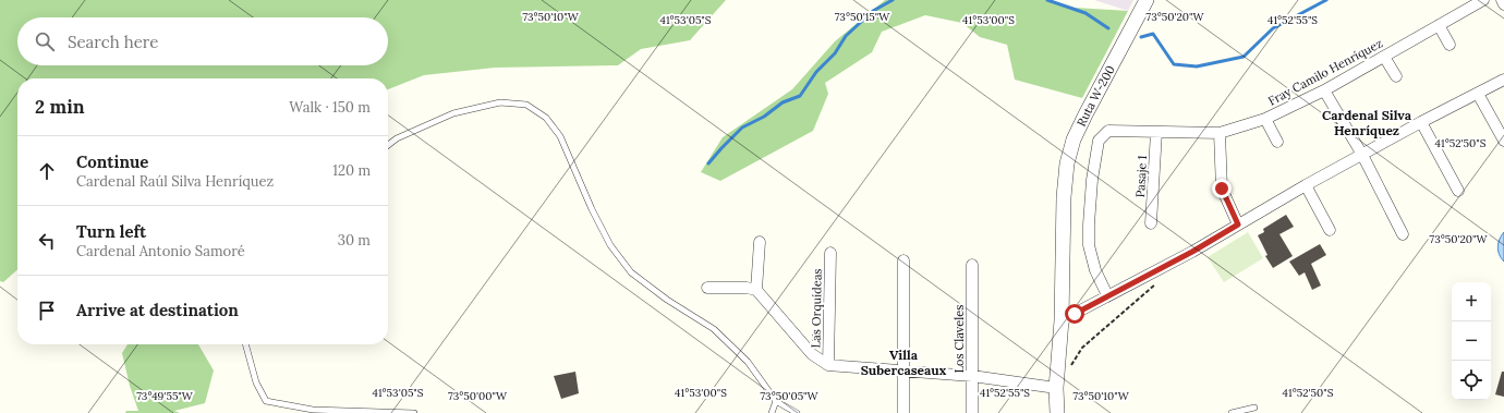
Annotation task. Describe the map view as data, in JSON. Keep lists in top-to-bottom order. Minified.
{"streets":{"street":["Fray Camilo Henríquez","Ruta W-200","Pasaje 1","Las Orquídeas","Los Claveles"]},"crossings":[["Fray Camilo Henríquez","Pasaje 1"]],"districts":["Cardenal Silva Henríquez","Villa Subercaseaux"],"page":{"search":"Search here","heading":["2 min","Walk · 150 m"],"list":[["Continue","Cardenal Raúl Silva Henríquez","120 m"],["Turn left","Cardenal Antonio Samoré","30 m"],"Arrive at destination"],"map_buttons":["+","−"]},"coordinates":["73°50'10\"W","73°50'15\"W","73°50'20\"W","41°53'05\"S","41°53'00\"S","41°52'55\"S","41°52'50\"S","73°49'55\"W","73°50'00\"W","73°50'05\"W"]}
